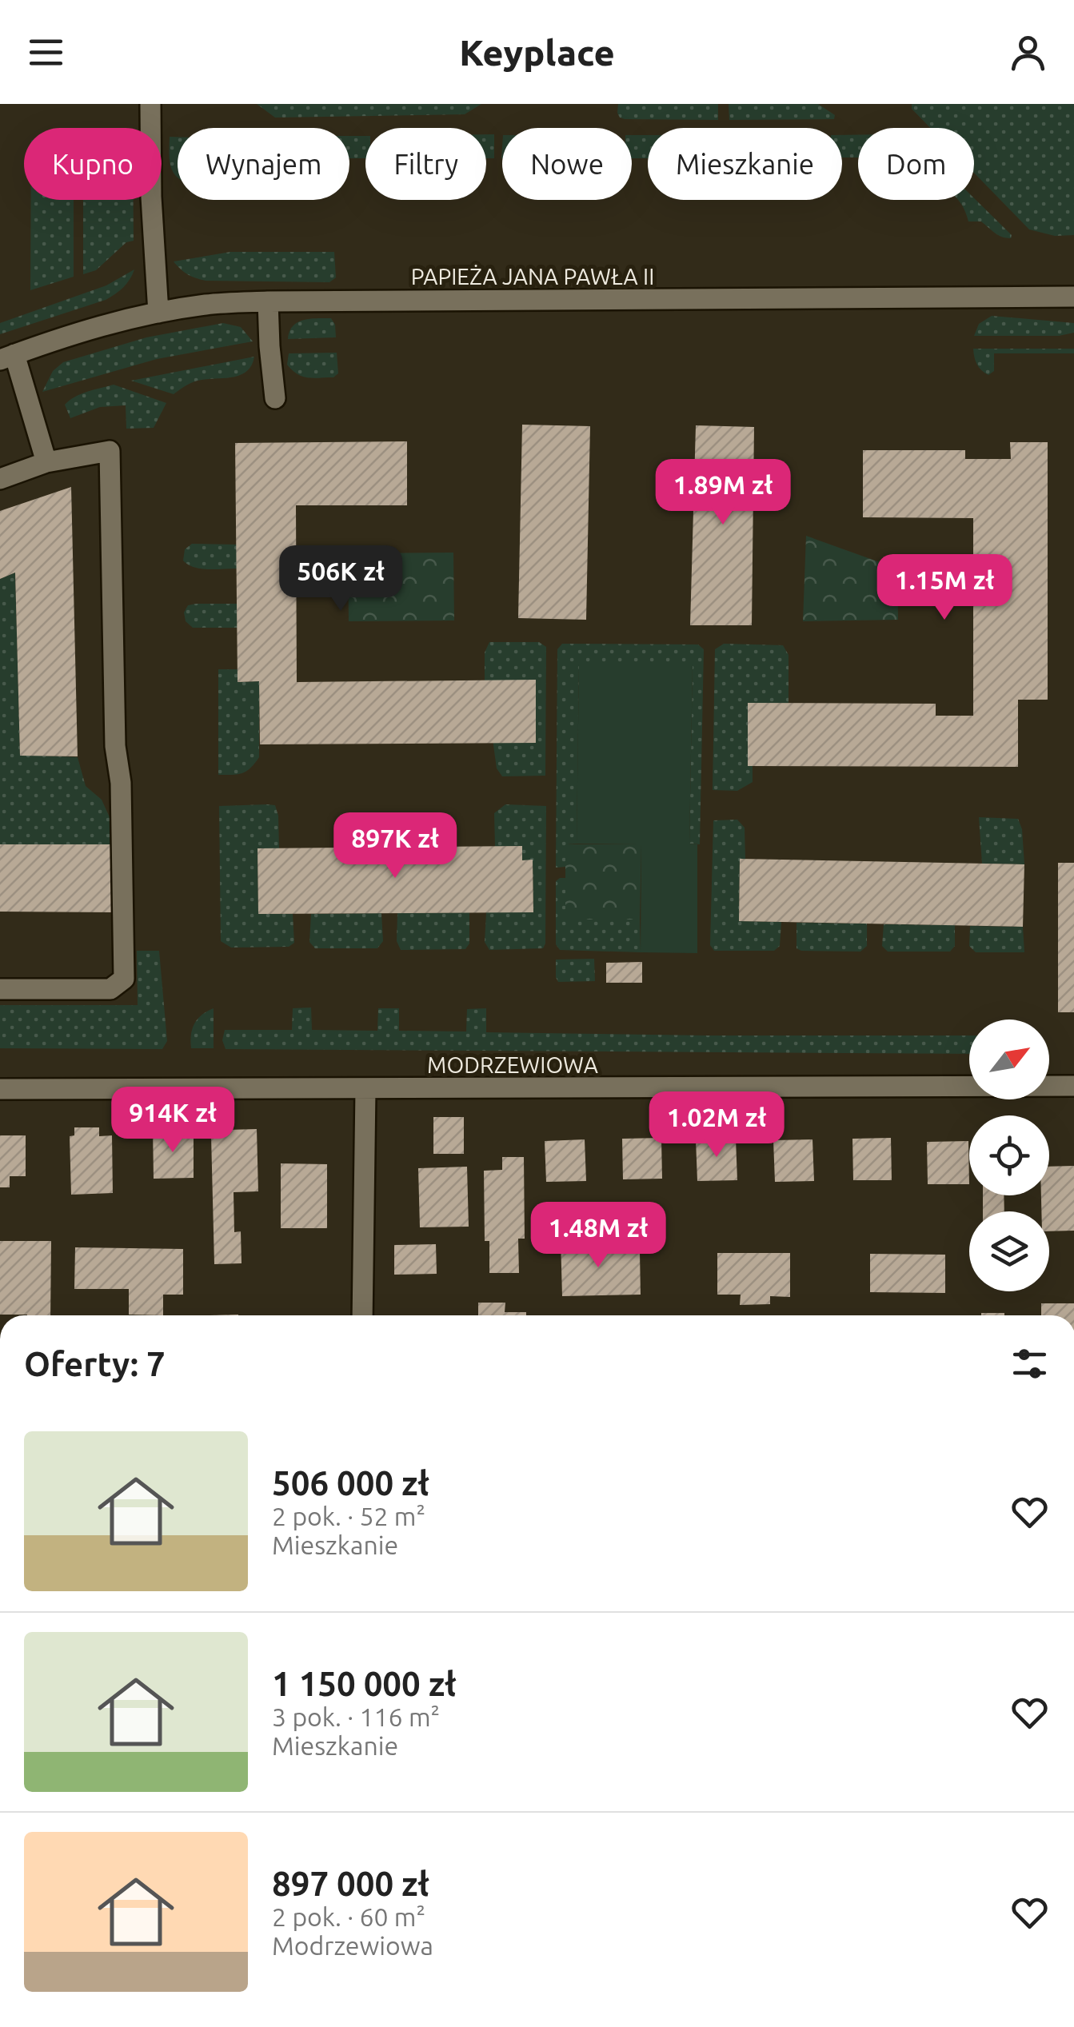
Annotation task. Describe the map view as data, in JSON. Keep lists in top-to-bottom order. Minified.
{"streets":{"street":["PAPIEŻA JANA PAWŁA II","MODRZEWIOWA"]},"north":"top right","page":{"header":"Keyplace","chip":["Kupno","Wynajem","Filtry","Nowe","Mieszkanie","Dom"],"price":["1.89M zł","506K zł","1.15M zł","897K zł","914K zł","1.02M zł","1.48M zł"],"heading":"Oferty: 7","list":[{"name":"506 000 zł","note":"2 pok. · 52 m² · Mieszkanie"},{"name":"1 150 000 zł","note":"3 pok. · 116 m² · Mieszkanie"},{"name":"897 000 zł","note":"2 pok. · 60 m² · Modrzewiowa"}]}}
